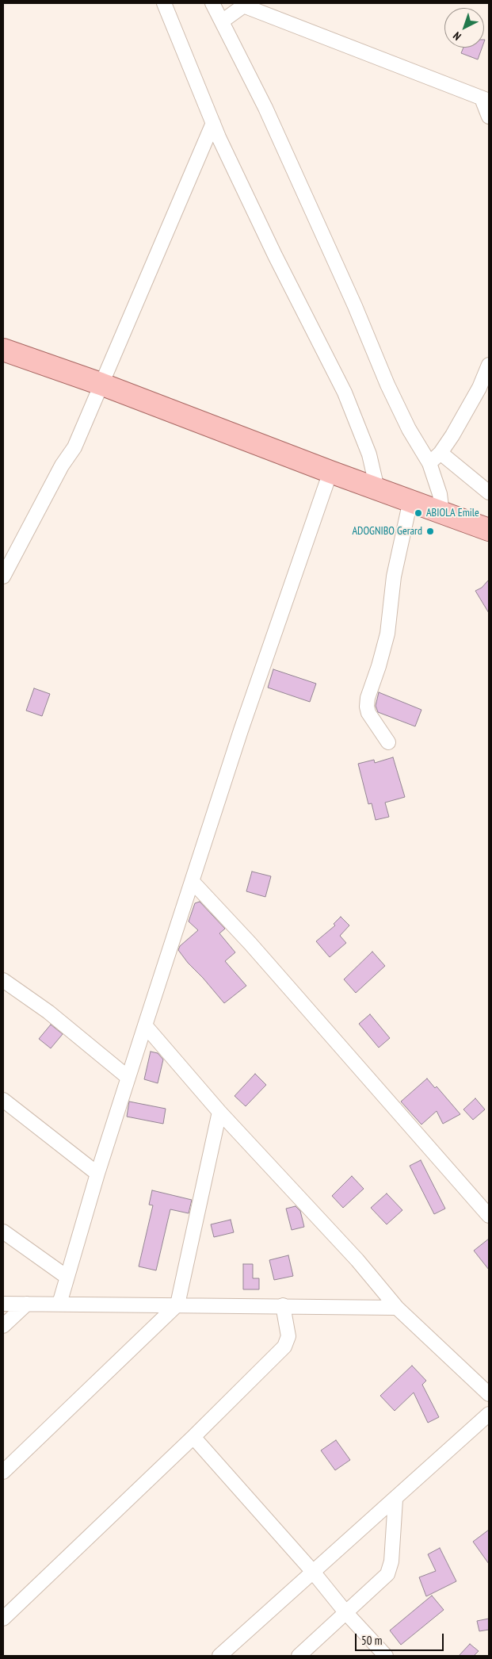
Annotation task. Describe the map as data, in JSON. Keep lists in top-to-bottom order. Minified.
{"places":["ABIOLA Emile","ADOGNIBO Gerard"],"scale_bar":"50 m","north":"bottom left"}
